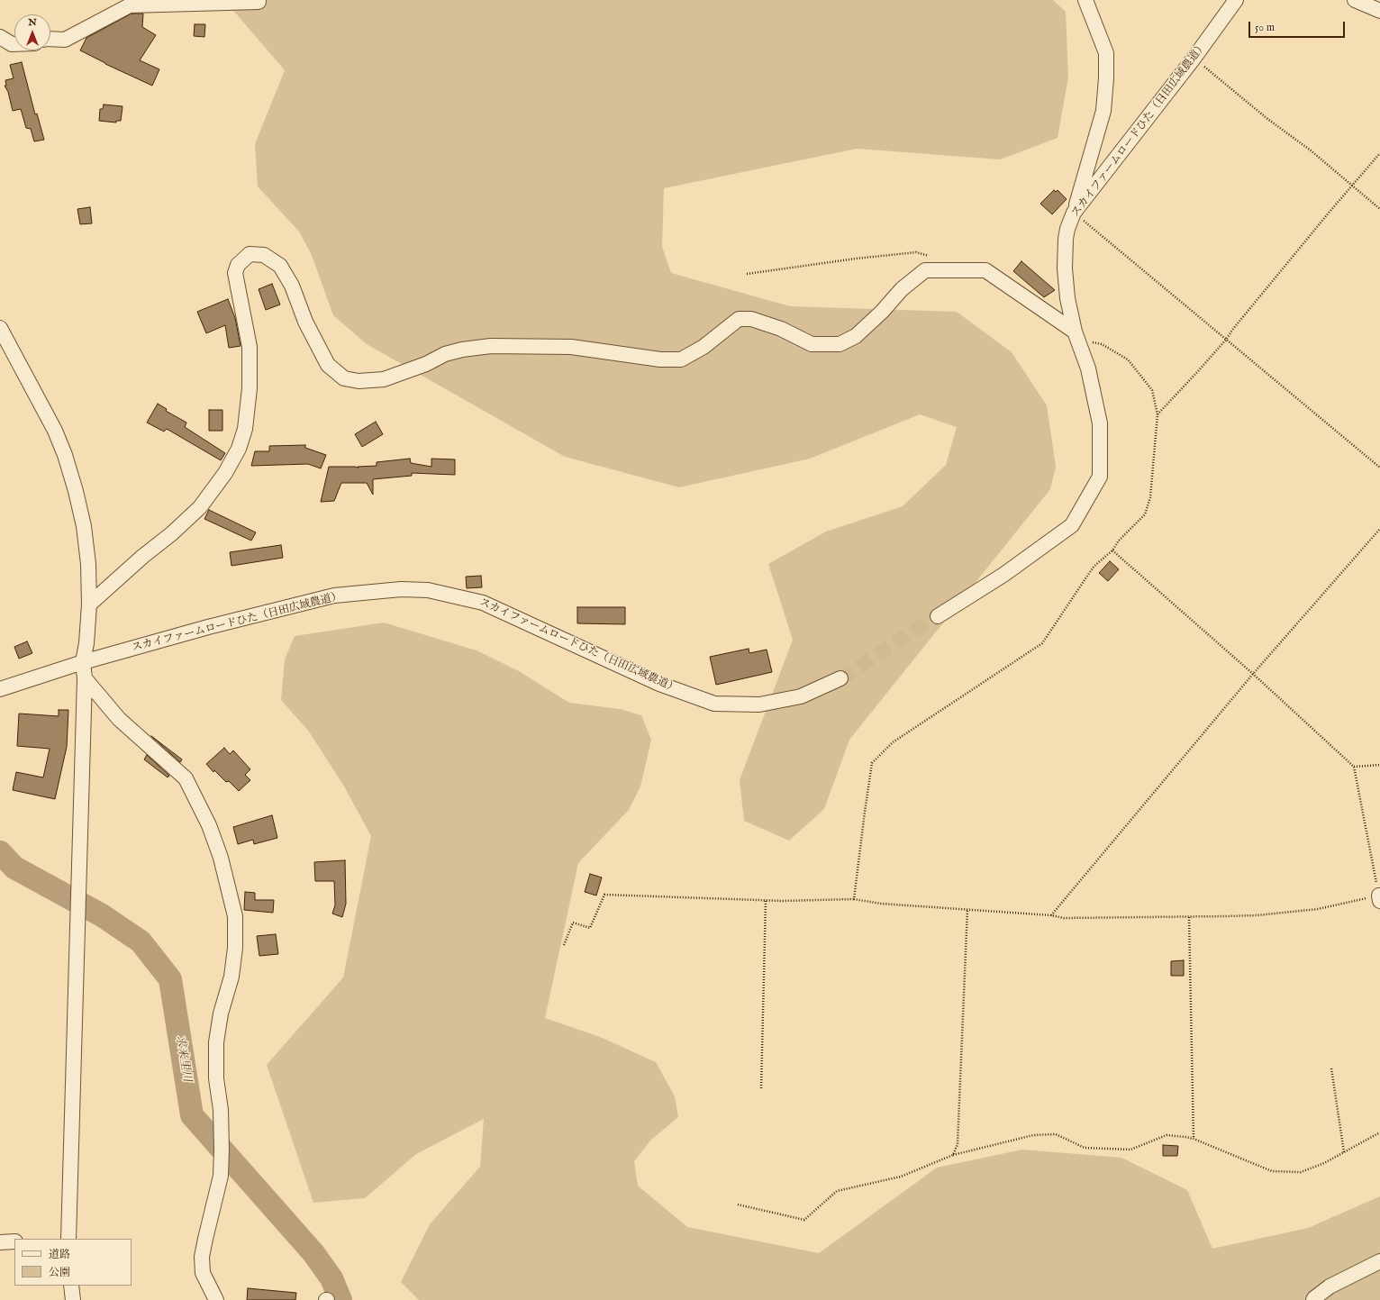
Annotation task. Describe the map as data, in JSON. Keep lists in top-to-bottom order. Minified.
{"streets":{"street":["スカイファームロードひた（日田広域農道）"]},"water":["求来里川"],"legend":["道路","公園"],"scale_bar":"50 m","north":"top"}
